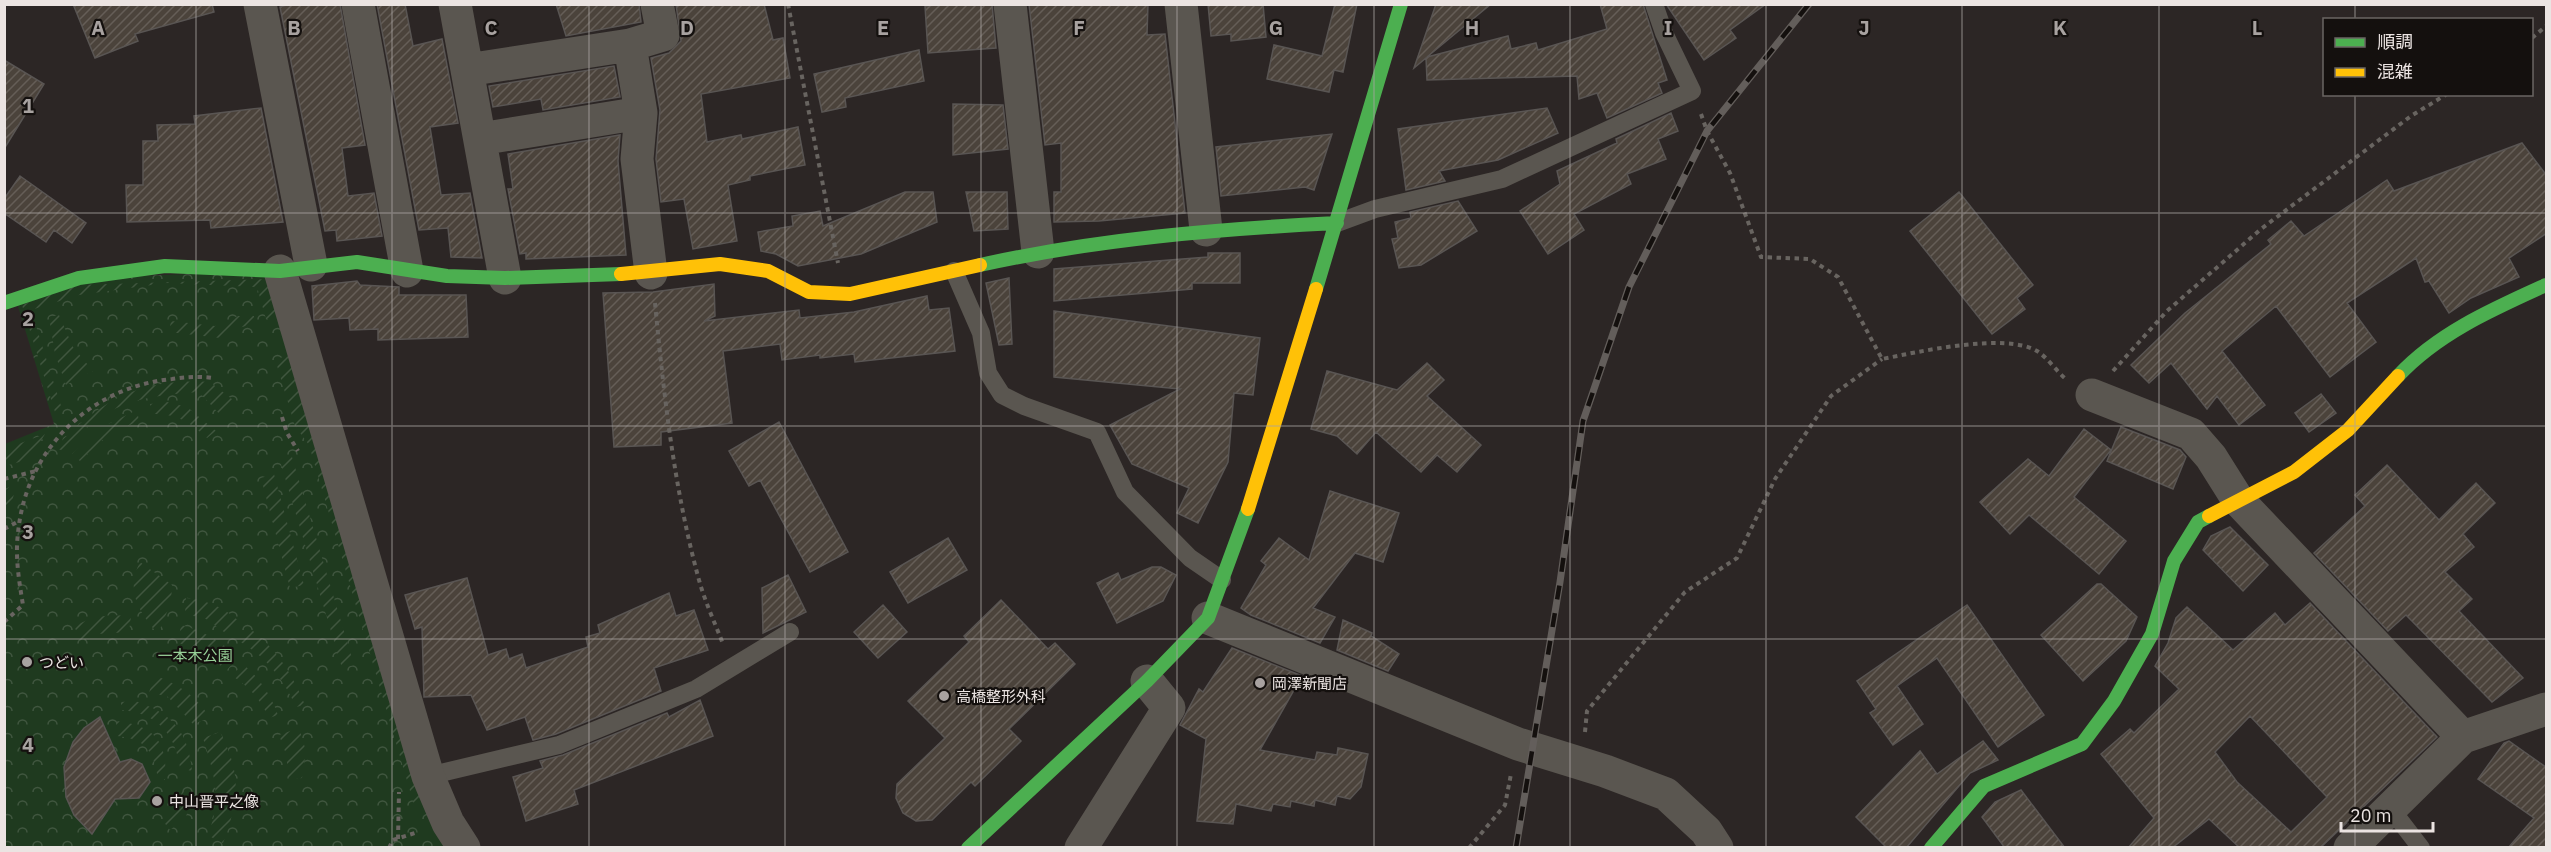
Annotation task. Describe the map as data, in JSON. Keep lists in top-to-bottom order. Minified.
{"parks":["一本木公園"],"places":["つどい","岡澤新聞店","高橋整形外科","中山晋平之像"],"legend":["順調","混雑"],"scale_bar":"20 m","grid":{"columns":["A","B","C","D","E","F","G","H","I","J","K","L"],"rows":["1","2","3","4"]}}
